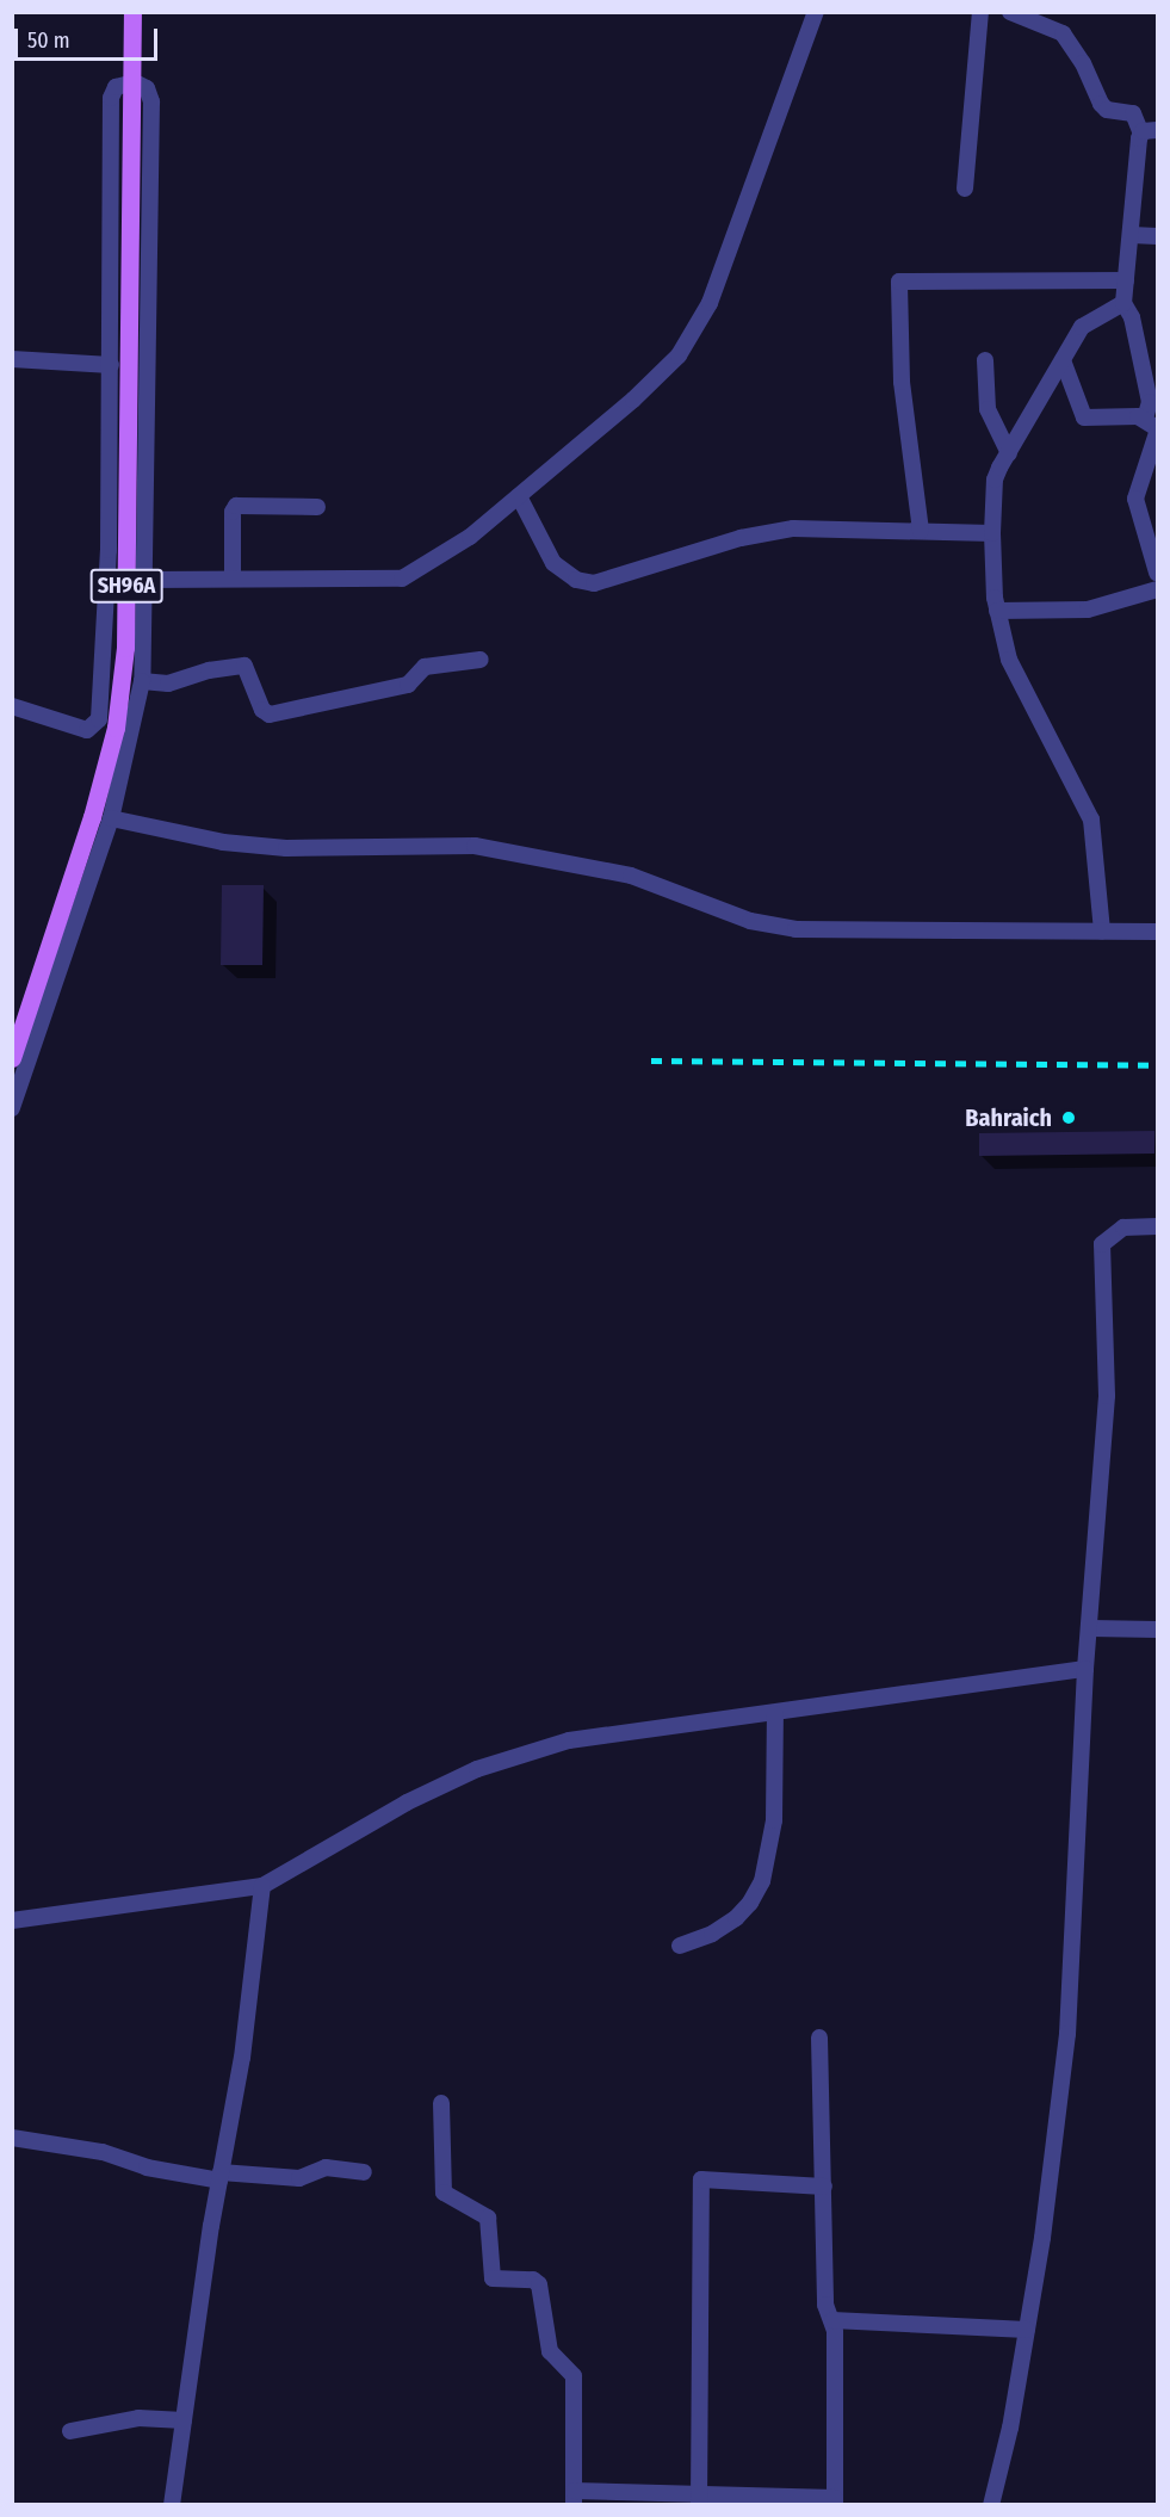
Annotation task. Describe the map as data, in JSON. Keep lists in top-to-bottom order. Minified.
{"streets":{"main road":["SH96A"]},"places":["Bahraich"],"scale_bar":"50 m"}
